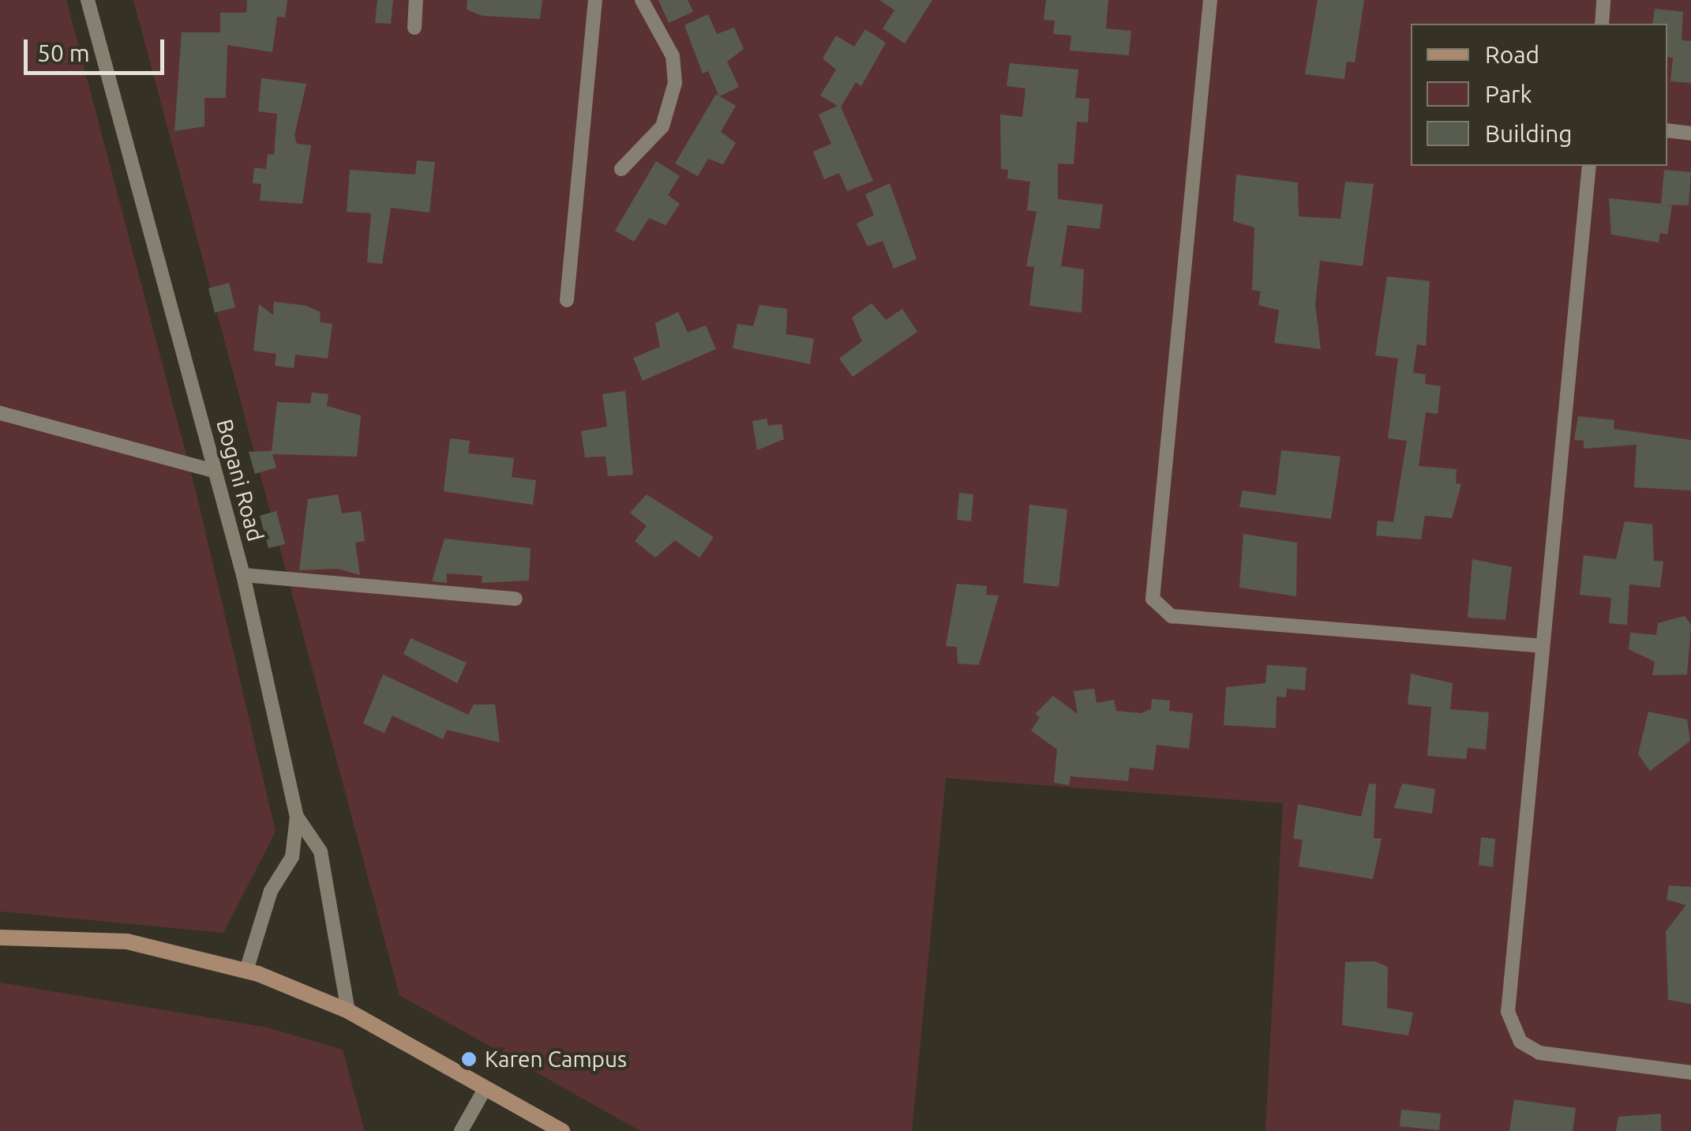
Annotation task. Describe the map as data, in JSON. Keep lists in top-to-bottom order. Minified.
{"streets":{"street":["Bogani Road"]},"places":["Karen Campus"],"legend":["Road","Park","Building"],"scale_bar":"50 m"}
